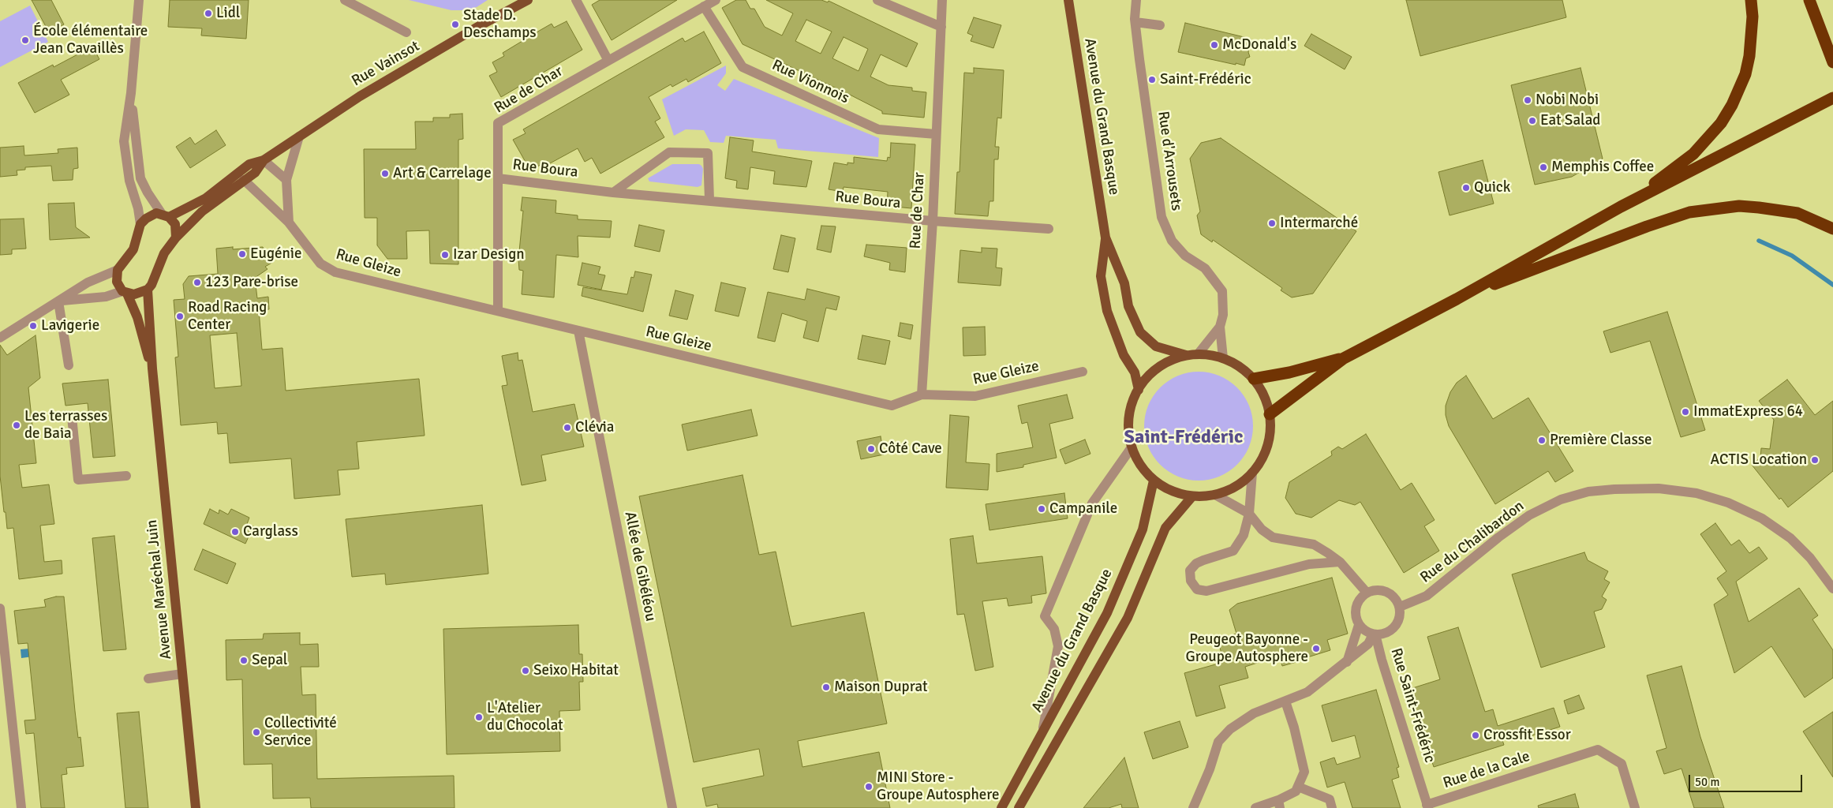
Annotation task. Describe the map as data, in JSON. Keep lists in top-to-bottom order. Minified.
{"streets":{"main road":["Rue Vainsot","Avenue du Grand Basque","Avenue Maréchal Juin"],"street":["Rue Vionnois","Rue de Char","Rue d'Arrousets","Rue Boura","Rue Gleize","Rue du Chalibardon","Allée de Gibéléou","Rue Saint-Frédéric","Rue de la Cale"]},"crossings":[["Rue Vainsot","Rue Gleize"],["Rue Vainsot","Avenue Maréchal Juin"],["Rue Vionnois","Rue de Char"],["Rue de Char","Rue Boura"],["Rue de Char","Rue Gleize"],["Rue Gleize","Allée de Gibéléou"],["Rue du Chalibardon","Rue Saint-Frédéric"],["Rue Saint-Frédéric","Rue de la Cale"]],"districts":["Saint-Frédéric"],"places":["Lidl","Stade D. Deschamps","École élémentaire Jean Cavaillès","McDonald's","Saint-Frédéric","Nobi Nobi","Eat Salad","Memphis Coffee","Art & Carrelage","Quick","Intermarché","Eugénie","Izar Design","123 Pare-brise","Road Racing Center","Lavigerie","ImmatExpress 64","Les terrasses de Baia","Clévia","Première Classe","Côté Cave","ACTIS Location","Campanile","Carglass","Peugeot Bayonne - Groupe Autosphere","Sepal","Seixo Habitat","Maison Duprat","L'Atelier du Chocolat","Collectivité Service","Crossfit Essor","MINI Store - Groupe Autosphere"],"scale_bar":"50 m"}
